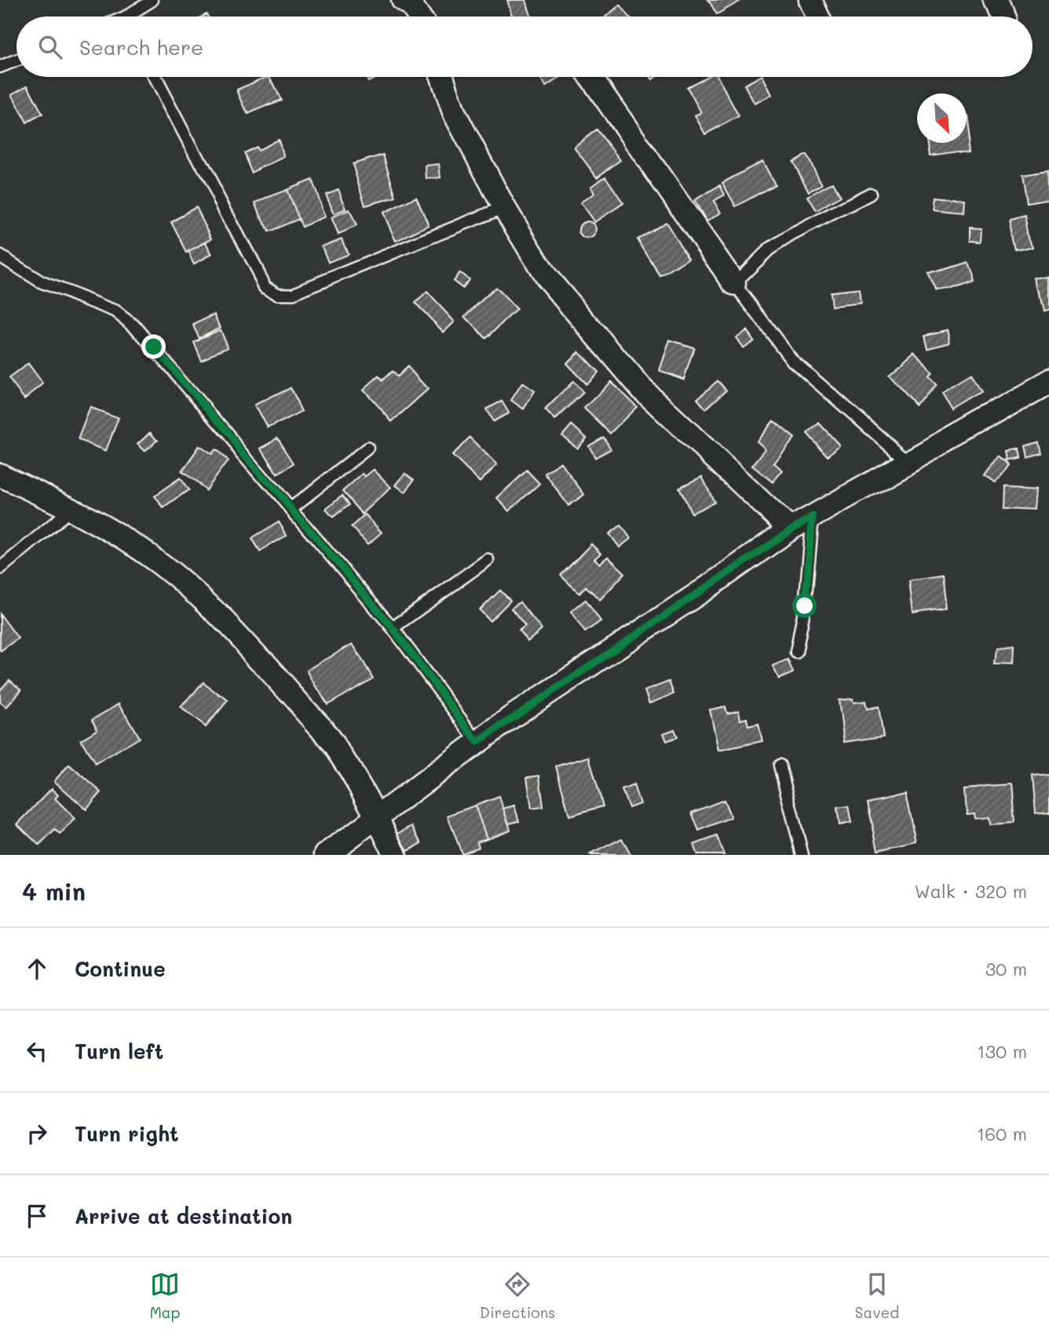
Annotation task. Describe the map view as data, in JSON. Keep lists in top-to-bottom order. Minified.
{"north":"bottom right","page":{"search":"Search here","heading":["4 min","Walk · 320 m"],"list":[["Continue","30 m"],["Turn left","130 m"],["Turn right","160 m"],"Arrive at destination"],"nav":["Map","Directions","Saved"]}}
